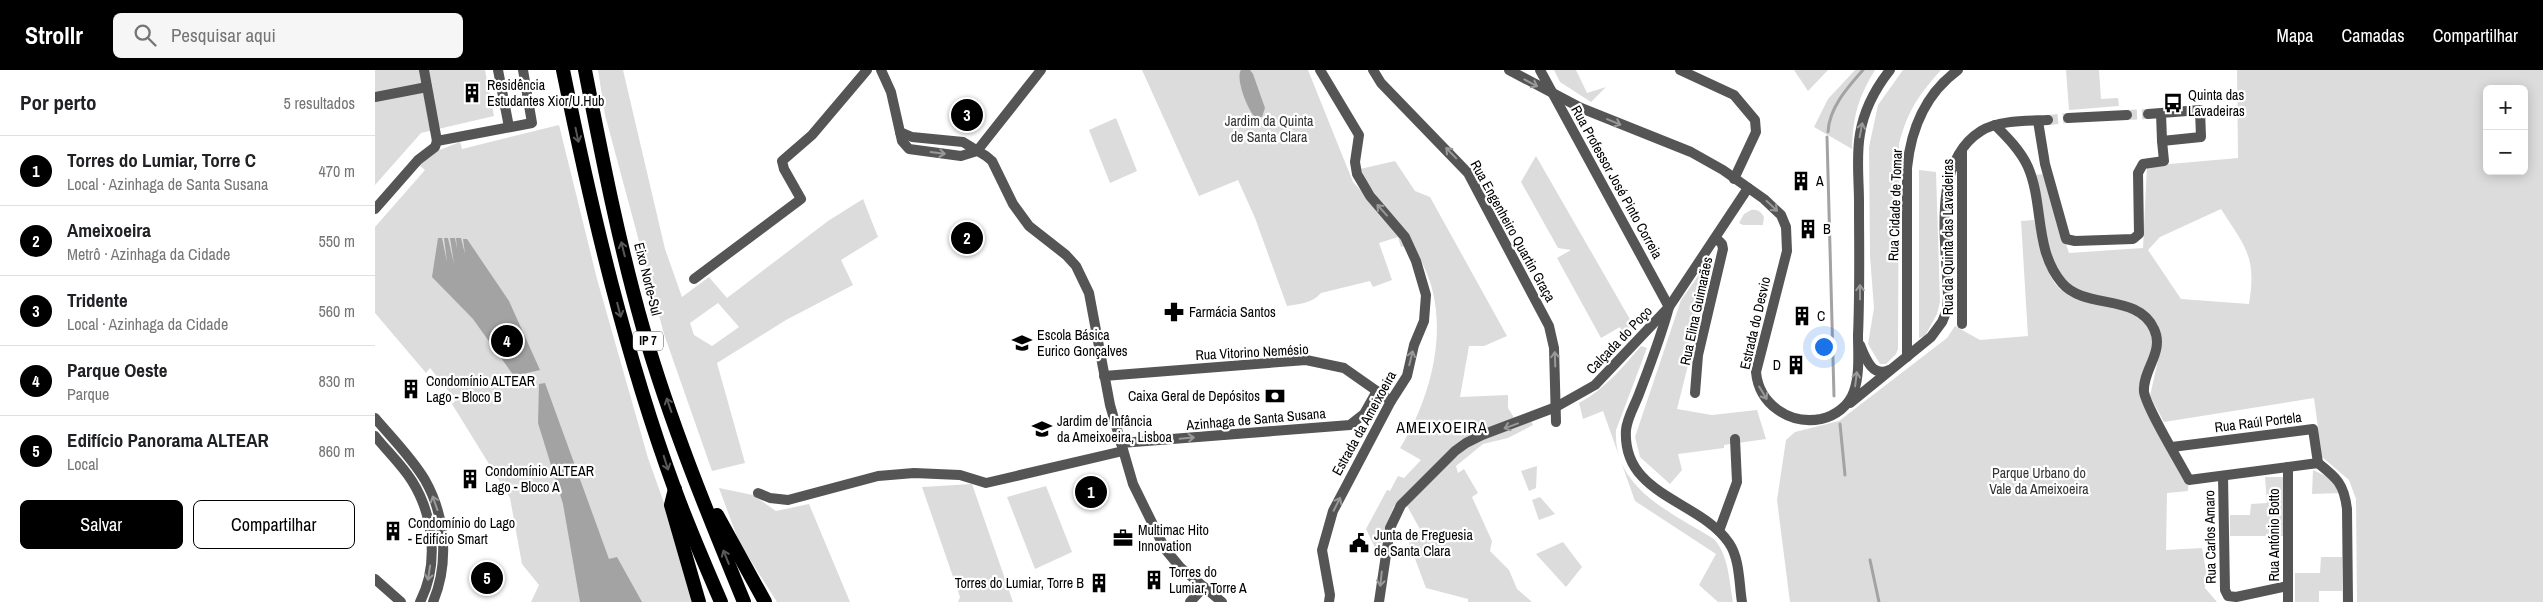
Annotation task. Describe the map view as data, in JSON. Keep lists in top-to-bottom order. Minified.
{"streets":{"highway":["Eixo Norte-Sul","IP 7"],"street":["Rua Professor José Pinto Correia","Rua Cidade de Tomar","Rua Engenheiro Quartin Graça","Rua da Quinta das Lavadeiras","Rua Elina Guimarães","Estrada do Desvio","Calçada do Poço","Rua Vitorino Nemésio","Azinhaga de Santa Susana","Rua Raúl Portela","Estrada da Ameixoeira","Rua António Botto","Rua Carlos Amaro"]},"crossings":[["Rua Professor José Pinto Correia","Estrada do Desvio"],["Rua Professor José Pinto Correia","Calçada do Poço"],["Rua Engenheiro Quartin Graça","Calçada do Poço"],["Rua Elina Guimarães","Calçada do Poço"],["Estrada do Desvio","Calçada do Poço"],["Rua Vitorino Nemésio","Azinhaga de Santa Susana"],["Rua Vitorino Nemésio","Estrada da Ameixoeira"],["Rua António Botto","Rua Carlos Amaro"]],"one_way":["Rua Engenheiro Quartin Graça","Estrada do Desvio","Calçada do Poço","Azinhaga de Santa Susana","Estrada da Ameixoeira"],"districts":["AMEIXOEIRA"],"parks":["Jardim da Quinta de Santa Clara","Parque Urbano do Vale da Ameixoeira"],"places":{"building":["Residência Estudantes Xior/U.Hub","A","B","C","D","Condomínio ALTEAR Lago - Bloco B","Condomínio ALTEAR Lago - Bloco A","Condomínio do Lago - Edifício Smart","Torres do Lumiar, Torre A","Torres do Lumiar, Torre B"],"bus stop":["Quinta das Lavadeiras"],"pharmacy":["Farmácia Santos"],"school or university":["Escola Básica Eurico Gonçalves","Jardim de Infância da Ameixoeira, Lisboa"],"bank":["Caixa Geral de Depósitos"],"office":["Multimac Hito Innovation"],"public building":["Junta de Freguesia de Santa Clara"]},"page":{"header":"Strollr","search":"Pesquisar aqui","nav":["Mapa","Camadas","Compartilhar"],"heading":["Por perto","5 resultados"],"map_buttons":["+","−"],"pins":["3","2","4","1","5"],"list":[{"mark":"1","name":"Torres do Lumiar, Torre C","note":"Local · Azinhaga de Santa Susana","value":"470 m"},{"mark":"2","name":"Ameixoeira","note":"Metrô · Azinhaga da Cidade","value":"550 m"},{"mark":"3","name":"Tridente","note":"Local · Azinhaga da Cidade","value":"560 m"},{"mark":"4","name":"Parque Oeste","note":"Parque","value":"830 m"},{"mark":"5","name":"Edifício Panorama ALTEAR","note":"Local","value":"860 m"}],"buttons":["Salvar","Compartilhar"]}}
